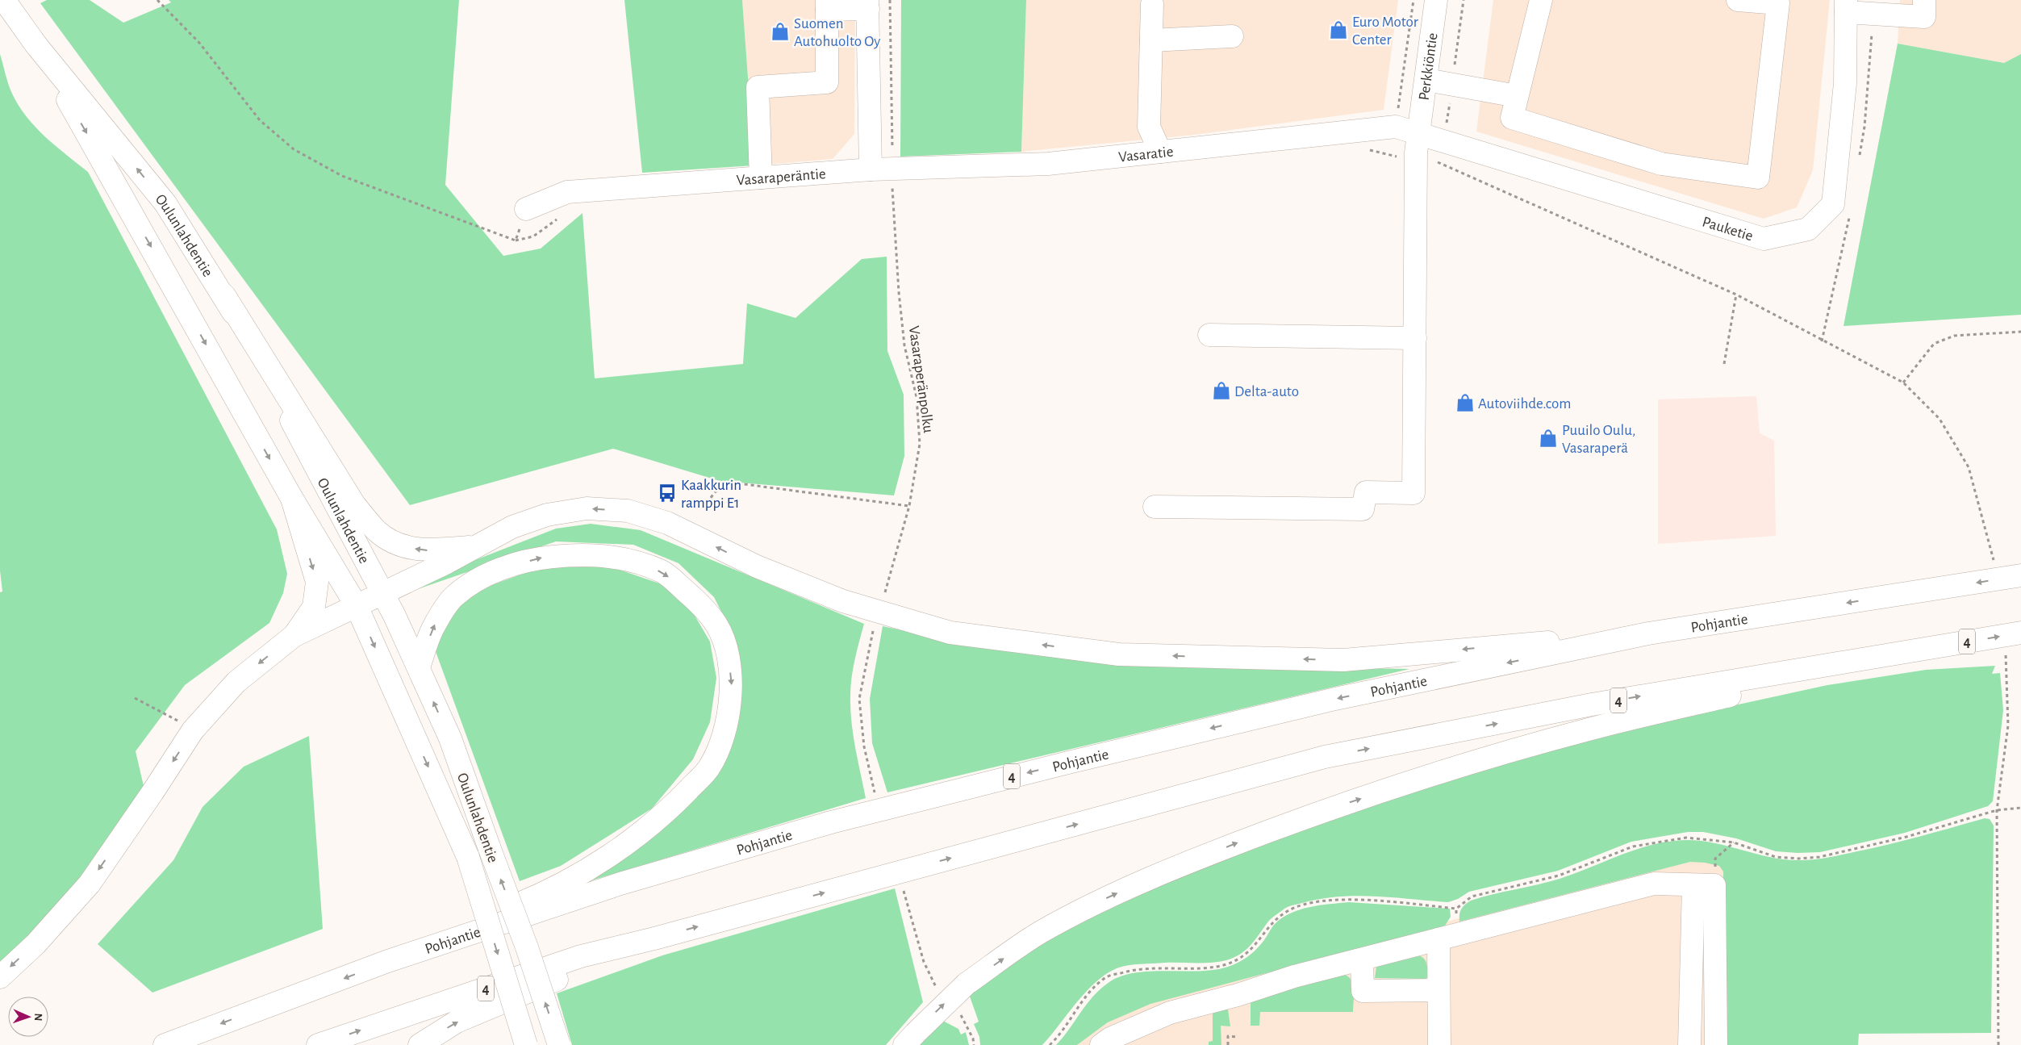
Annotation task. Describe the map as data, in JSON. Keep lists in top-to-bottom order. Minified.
{"streets":{"main road":["Perkkiöntie","Vasaratie","Vasaraperäntie","Pauketie","Oulunlahdentie","Pohjantie","4"],"path":["Vasaraperänpolku"]},"crossings":[["Perkkiöntie","Vasaratie"],["Perkkiöntie","Pauketie"],["Vasaratie","Vasaraperäntie"],["Vasaratie","Pauketie"],["Vasaratie","Vasaraperänpolku"]],"places":{"shop":["Euro Motor Center","Suomen Autohuolto Oy","Delta-auto","Autoviihde.com","Puuilo Oulu, Vasaraperä"],"bus stop":["Kaakkurin ramppi E1"]},"north":"right"}
